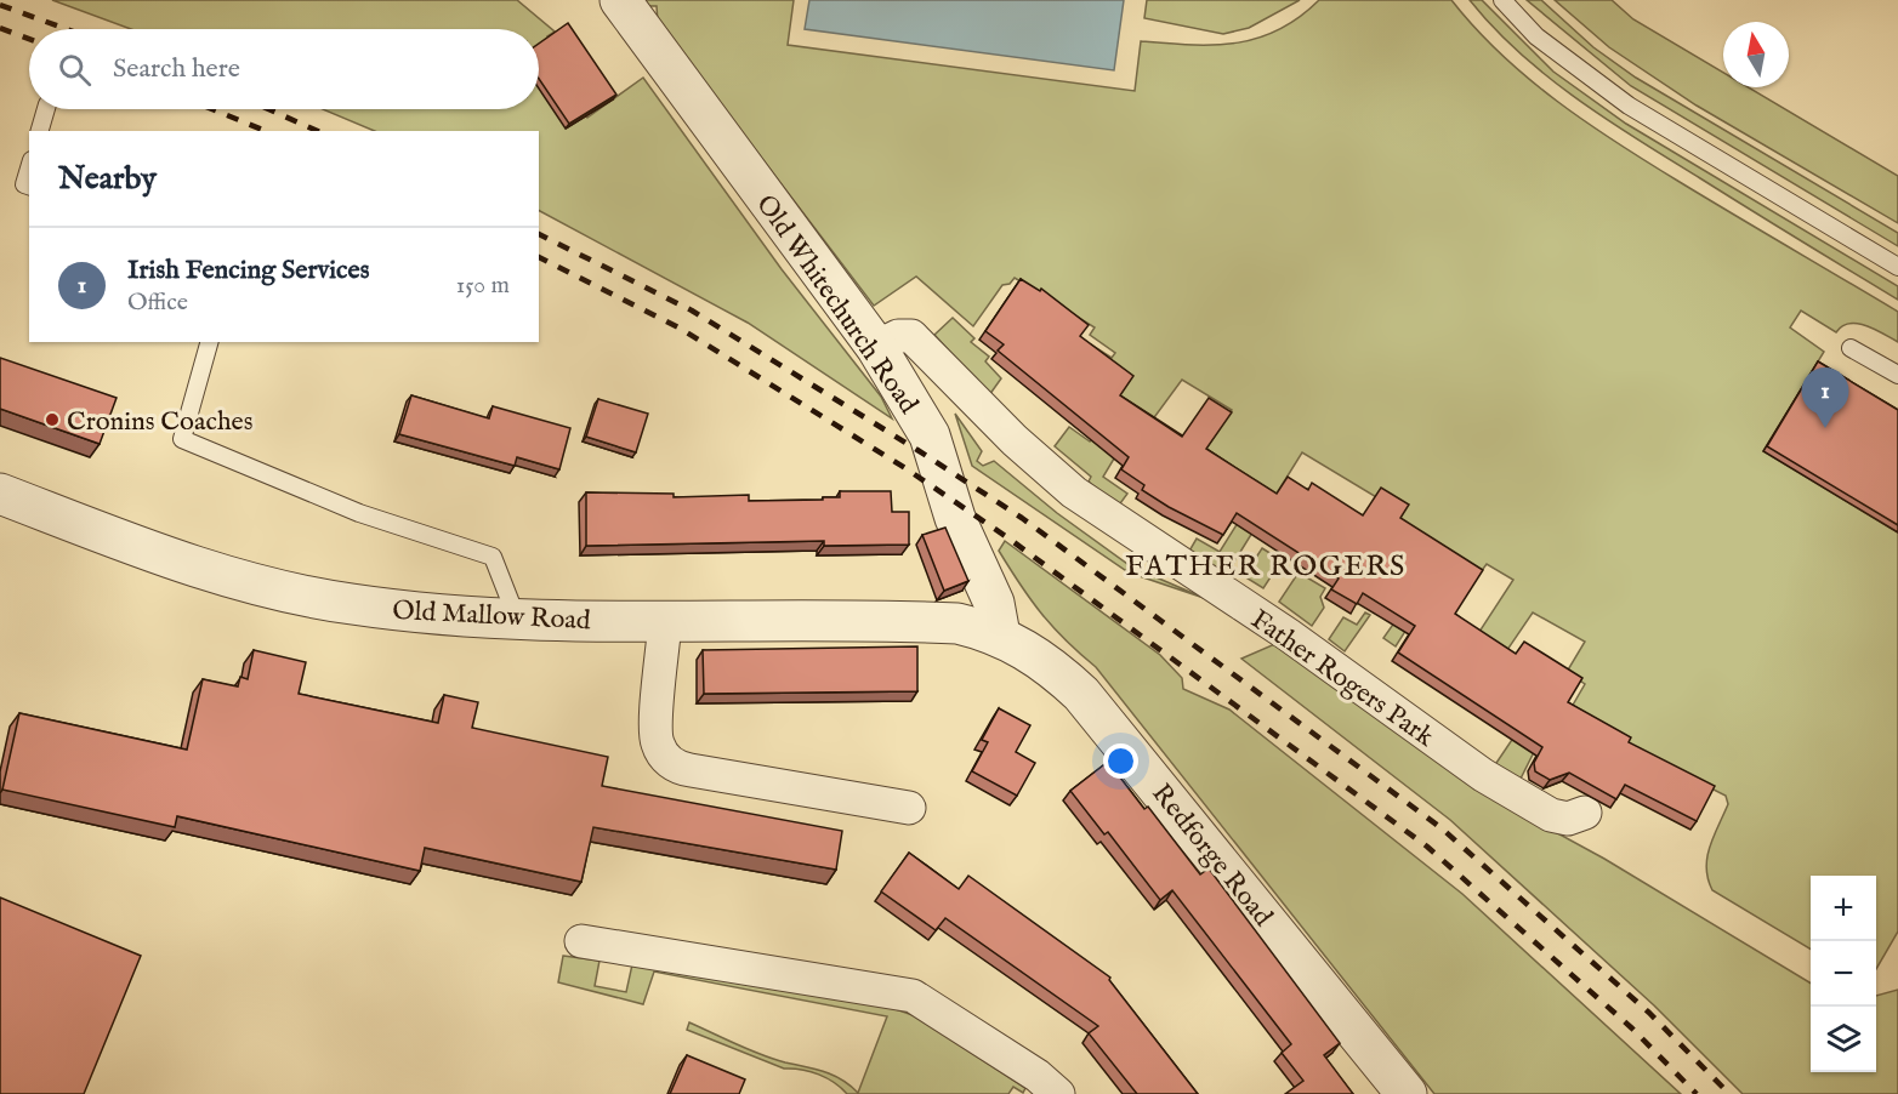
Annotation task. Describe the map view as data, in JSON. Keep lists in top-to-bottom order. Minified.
{"streets":{"street":["Old Whitechurch Road","Old Mallow Road","Father Rogers Park","Redforge Road"]},"crossings":[["Old Whitechurch Road","Old Mallow Road"],["Old Whitechurch Road","Father Rogers Park"],["Old Whitechurch Road","Redforge Road"],["Old Mallow Road","Redforge Road"]],"districts":["FATHER ROGERS"],"places":["Cronins Coaches"],"north":"top","page":{"search":"Search here","heading":"Nearby","list":[{"mark":"1","name":"Irish Fencing Services","note":"Office","value":"150 m"}],"pins":"1","map_buttons":["+","−"]}}
